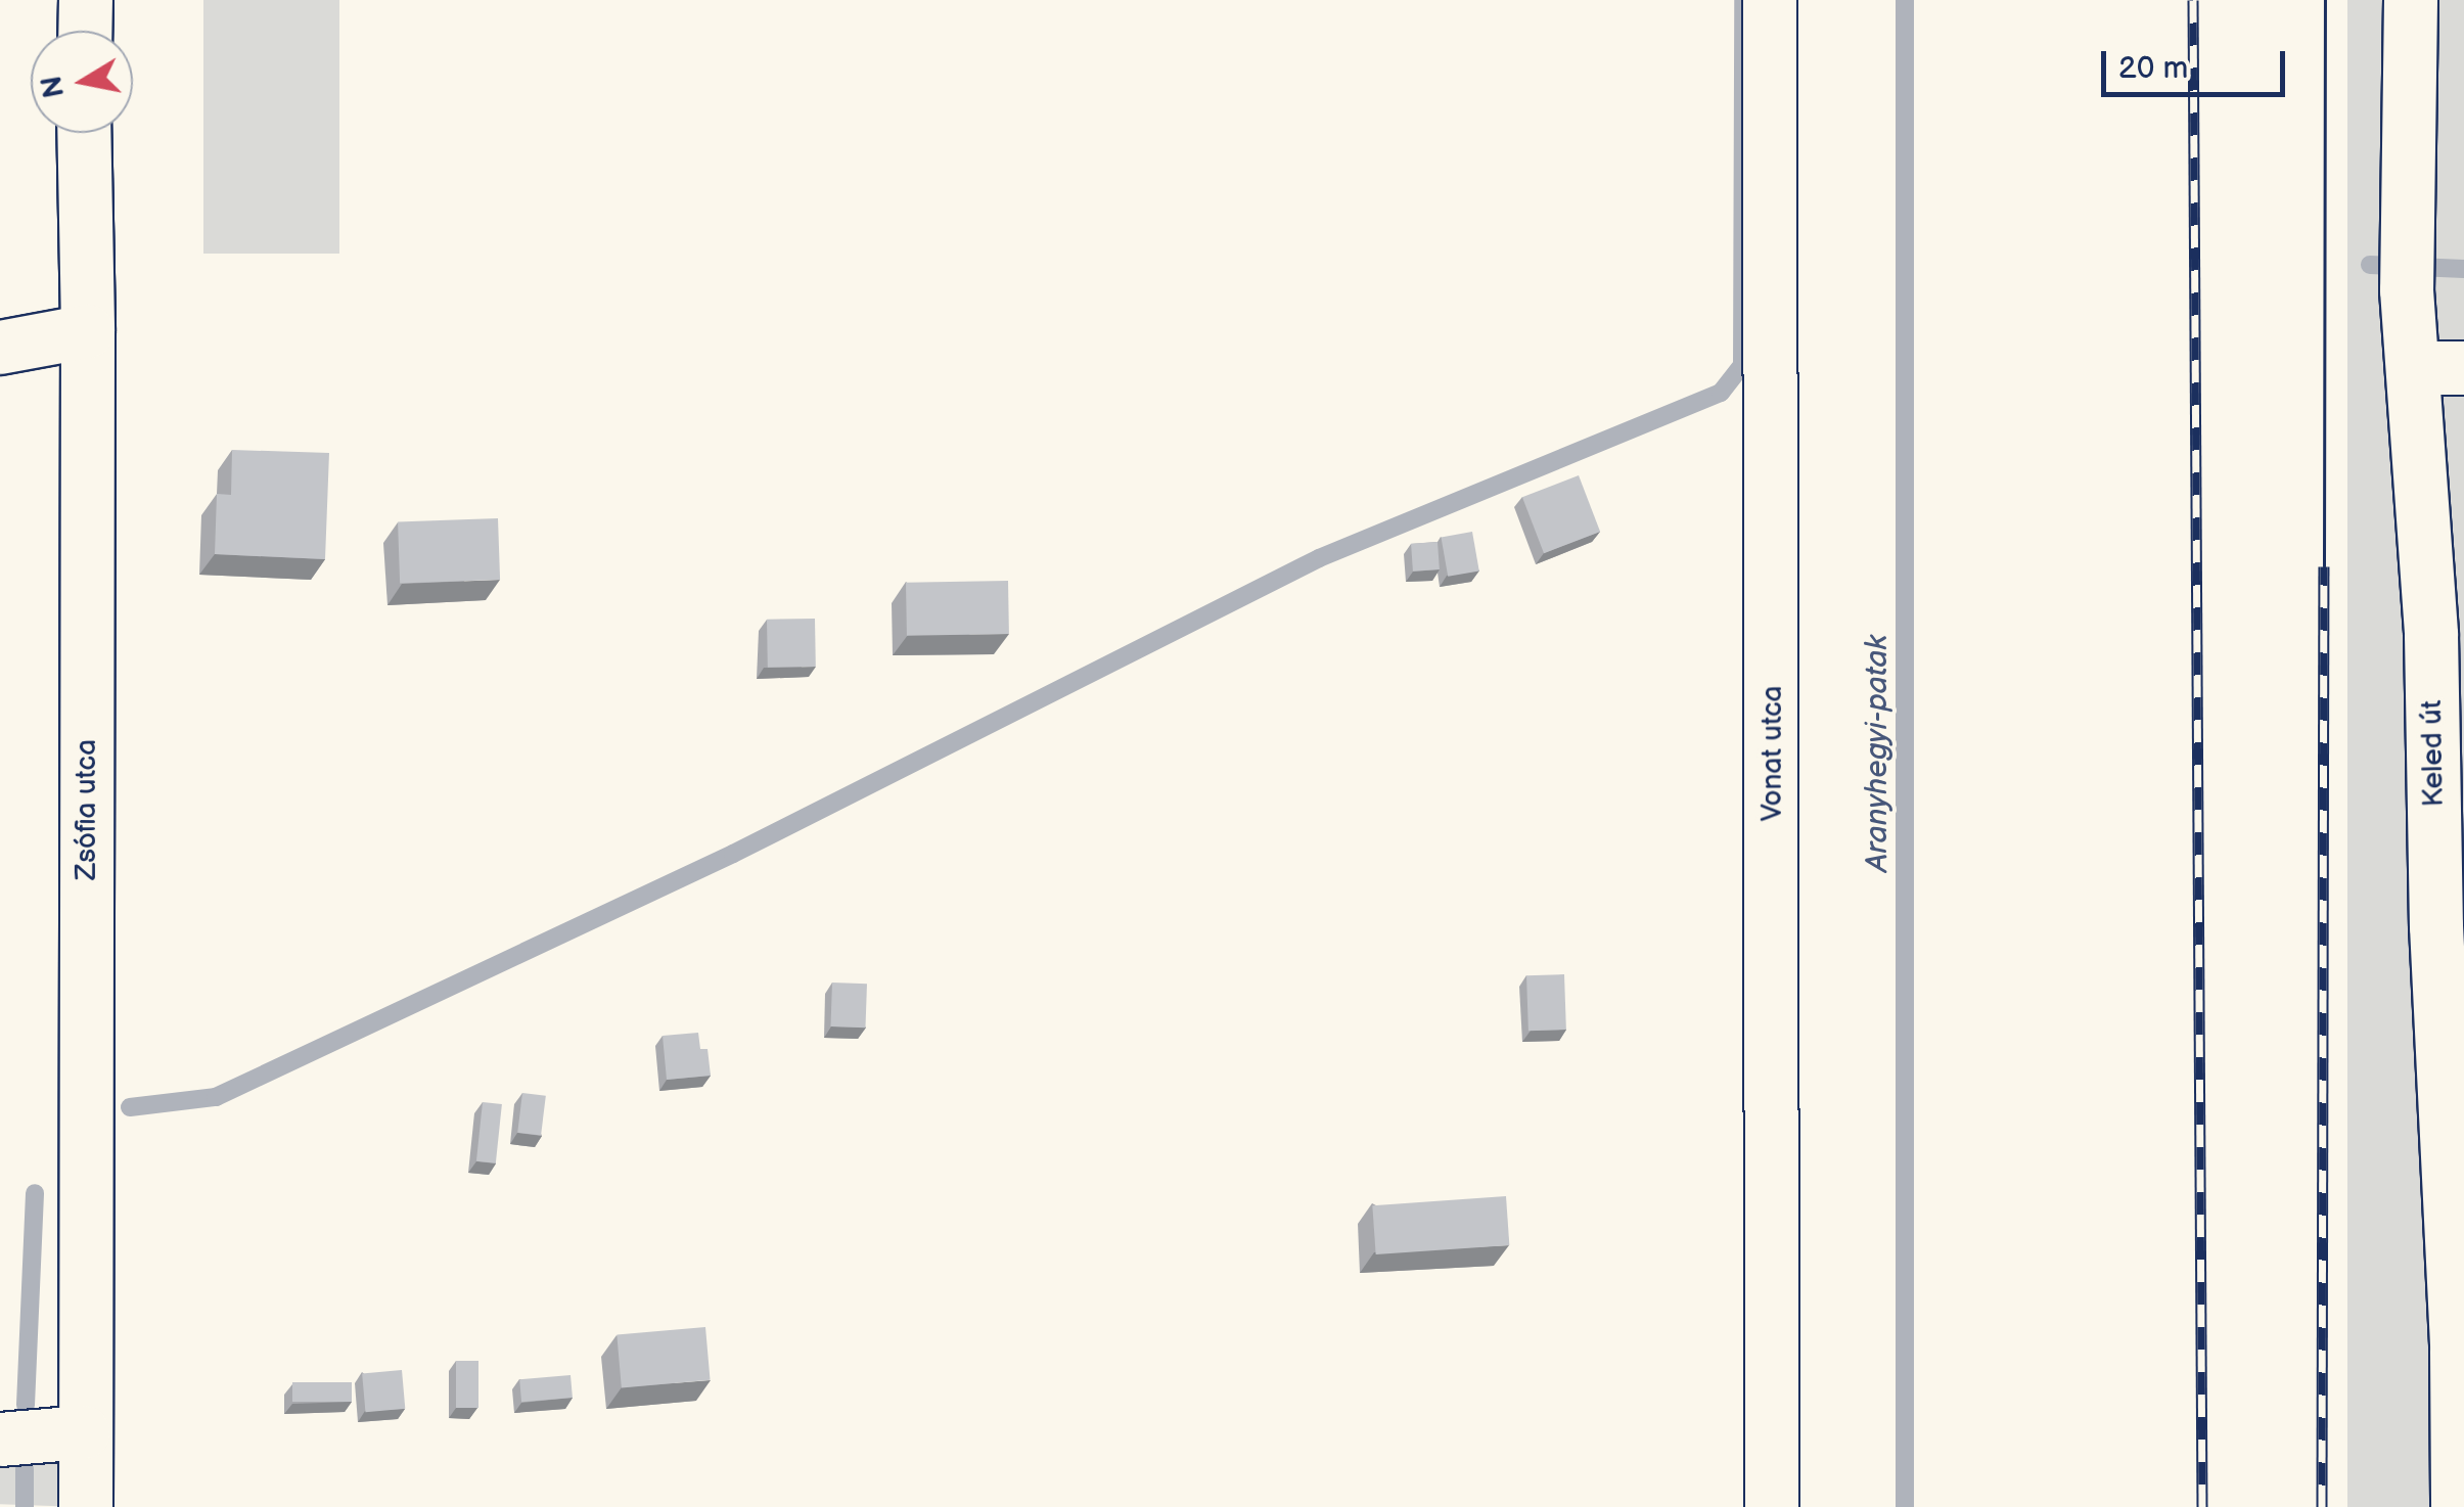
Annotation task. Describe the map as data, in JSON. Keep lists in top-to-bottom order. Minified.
{"streets":{"street":["Vonat utca","Keled út","Zsófia utca"]},"water":["Aranyhegyi-patak"],"scale_bar":"20 m","north":"left"}
